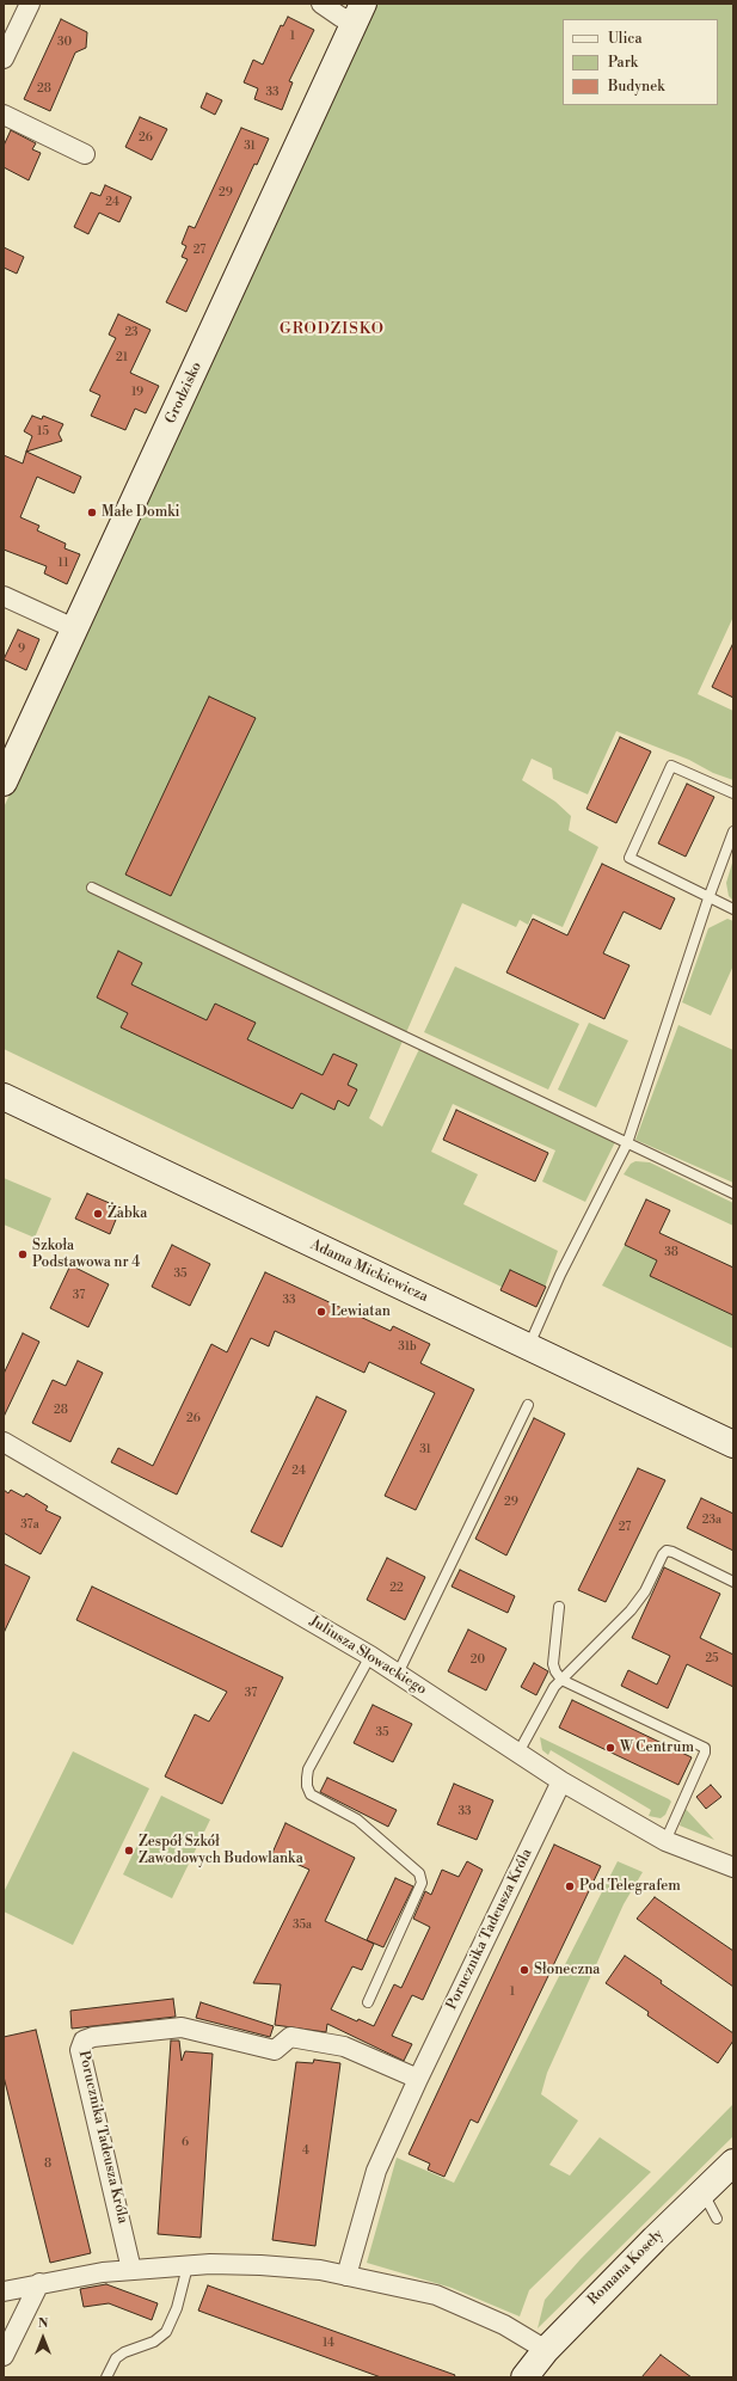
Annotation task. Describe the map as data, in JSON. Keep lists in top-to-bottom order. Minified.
{"streets":{"street":["Grodzisko","Adama Mickiewicza","Juliusza Słowackiego","Porucznika Tadeusza Króla","Romana Koseły"]},"crossings":[["Juliusza Słowackiego","Porucznika Tadeusza Króla"]],"districts":["GRODZISKO"],"places":["Małe Domki","Żabka","Szkoła Podstawowa nr 4","Lewiatan","W Centrum","Zespół Szkół Zawodowych Budowlanka","Pod Telegrafem","Słoneczna"],"house_numbers":["1","30","28","33","26","31","29","24","27","23","21","19","15","11","9","38","35","37","33","31b","28","26","31","24","29","23a","37a","27","22","25","20","37","35","33","35a","1","6","4","8","14"],"legend":["Ulica","Park","Budynek"],"north":"top"}
